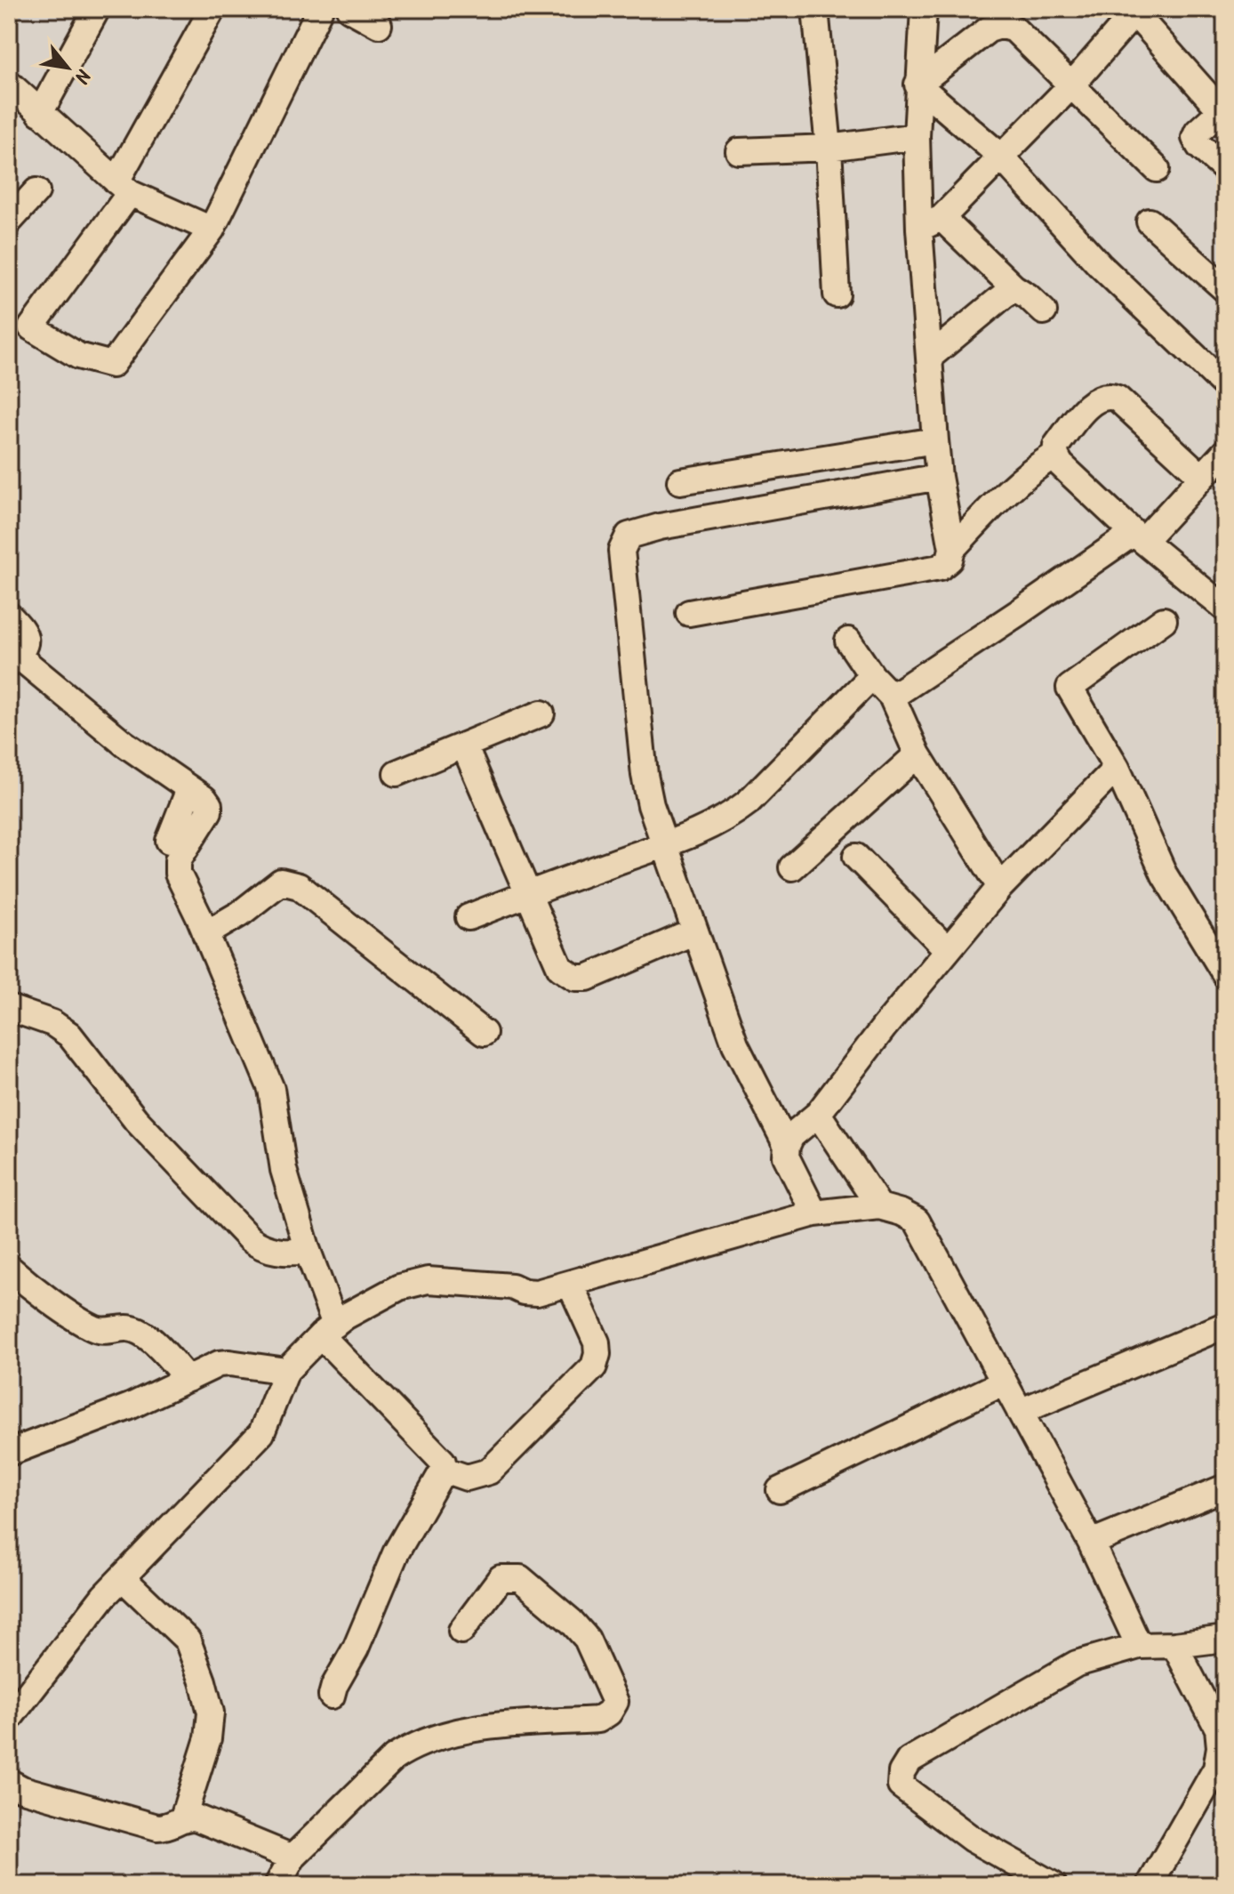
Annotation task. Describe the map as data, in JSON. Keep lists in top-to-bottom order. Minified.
{"north":"bottom right"}
